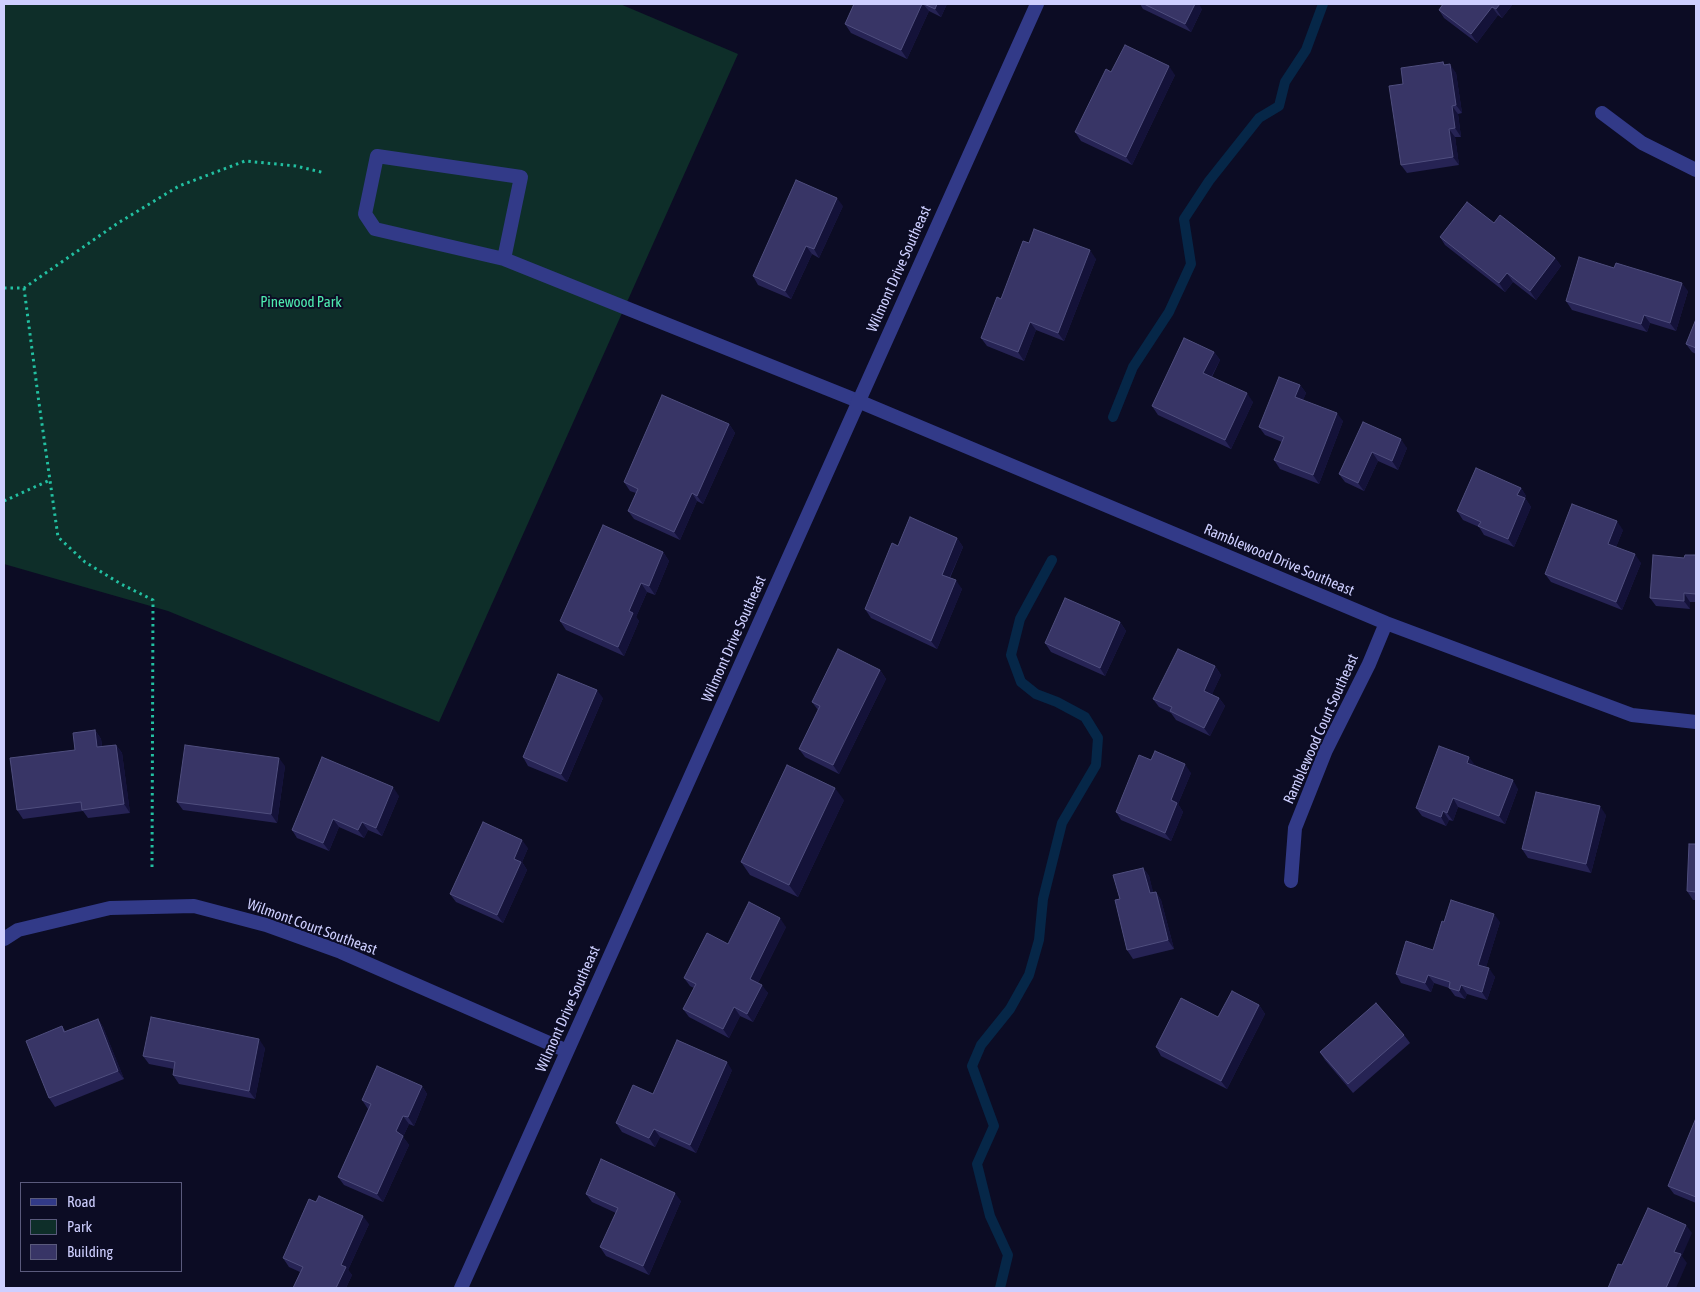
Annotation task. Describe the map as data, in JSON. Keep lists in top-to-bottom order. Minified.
{"streets":{"street":["Wilmont Drive Southeast","Ramblewood Drive Southeast","Ramblewood Court Southeast","Wilmont Court Southeast"]},"crossings":[["Wilmont Drive Southeast","Ramblewood Drive Southeast"],["Wilmont Drive Southeast","Wilmont Court Southeast"],["Ramblewood Drive Southeast","Ramblewood Court Southeast"]],"parks":["Pinewood Park"],"legend":["Road","Park","Building"]}
